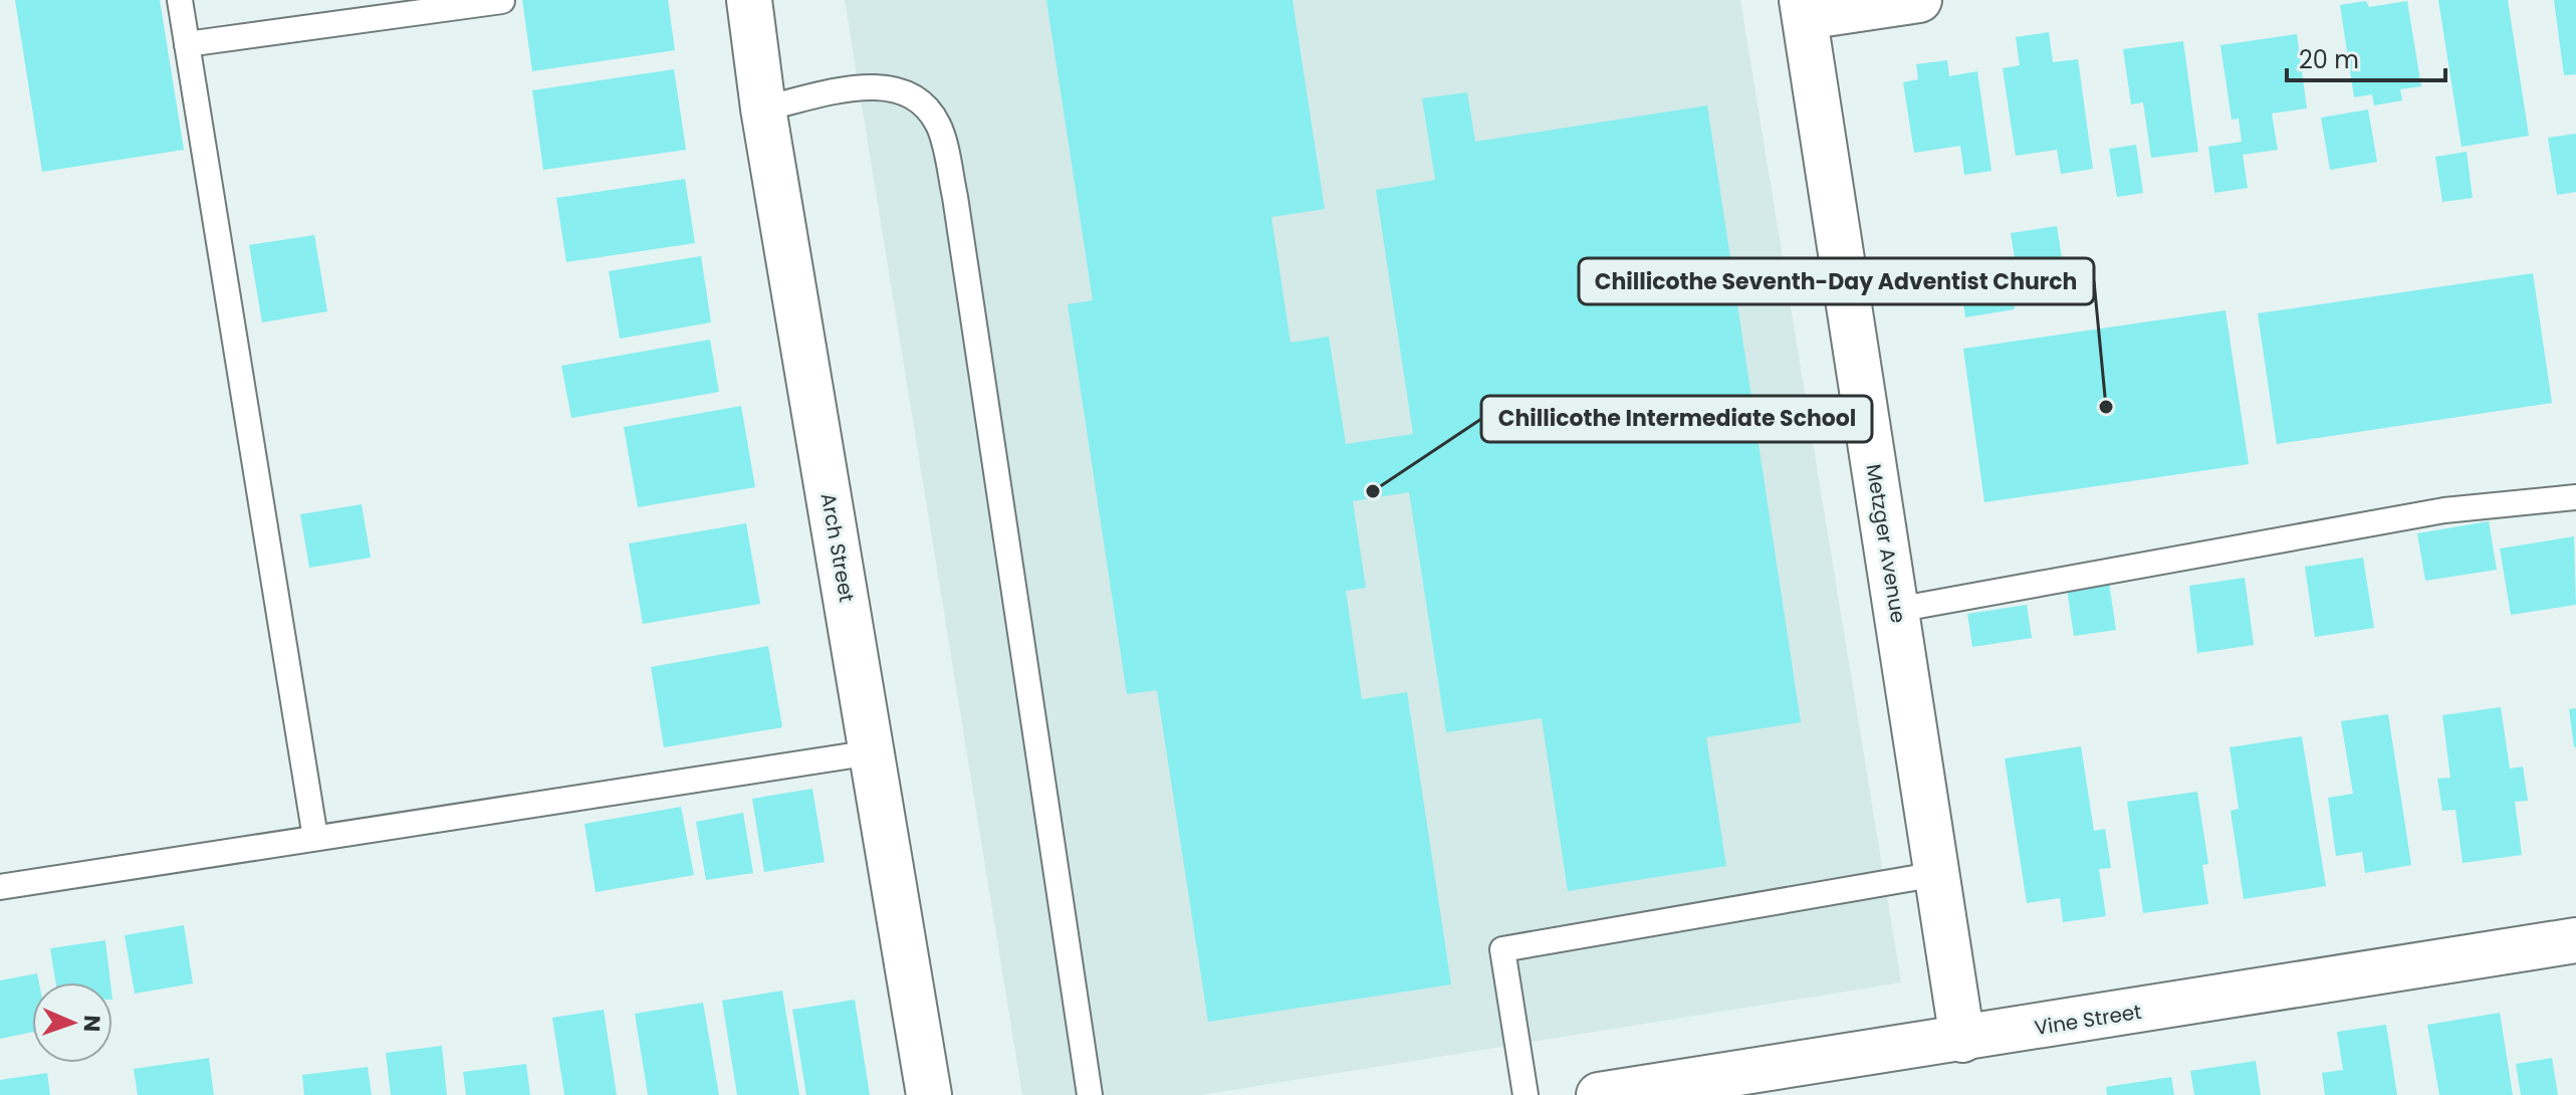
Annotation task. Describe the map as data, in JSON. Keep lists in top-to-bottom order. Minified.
{"streets":{"street":["Metzger Avenue","Arch Street","Vine Street"]},"crossings":[["Metzger Avenue","Vine Street"]],"places":["Chillicothe Seventh-Day Adventist Church","Chillicothe Intermediate School"],"scale_bar":"20 m","north":"right"}
